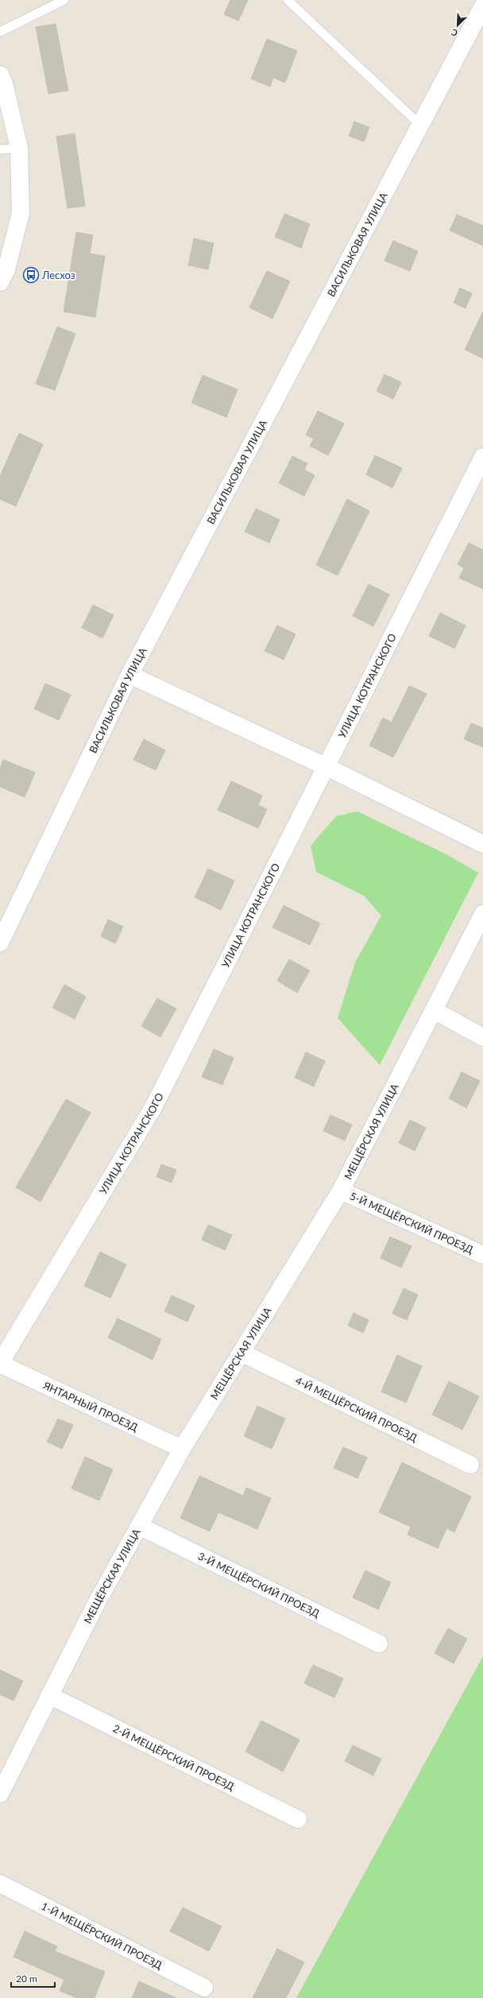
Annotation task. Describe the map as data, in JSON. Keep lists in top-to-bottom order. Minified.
{"streets":{"street":["ВАСИЛЬКОВАЯ УЛИЦА","УЛИЦА КОТРАНСКОГО","МЕЩЁРСКАЯ УЛИЦА","5-Й МЕЩЁРСКИЙ ПРОЕЗД","ЯНТАРНЫЙ ПРОЕЗД","4-Й МЕЩЁРСКИЙ ПРОЕЗД","3-Й МЕЩЁРСКИЙ ПРОЕЗД","2-Й МЕЩЁРСКИЙ ПРОЕЗД","1-Й МЕЩЁРСКИЙ ПРОЕЗД"]},"crossings":[["УЛИЦА КОТРАНСКОГО","ЯНТАРНЫЙ ПРОЕЗД"],["МЕЩЁРСКАЯ УЛИЦА","5-Й МЕЩЁРСКИЙ ПРОЕЗД"],["МЕЩЁРСКАЯ УЛИЦА","ЯНТАРНЫЙ ПРОЕЗД"],["МЕЩЁРСКАЯ УЛИЦА","4-Й МЕЩЁРСКИЙ ПРОЕЗД"],["МЕЩЁРСКАЯ УЛИЦА","3-Й МЕЩЁРСКИЙ ПРОЕЗД"],["МЕЩЁРСКАЯ УЛИЦА","2-Й МЕЩЁРСКИЙ ПРОЕЗД"]],"places":{"bus stop":["Лесхоз"]},"scale_bar":"20 m","north":"bottom left"}
